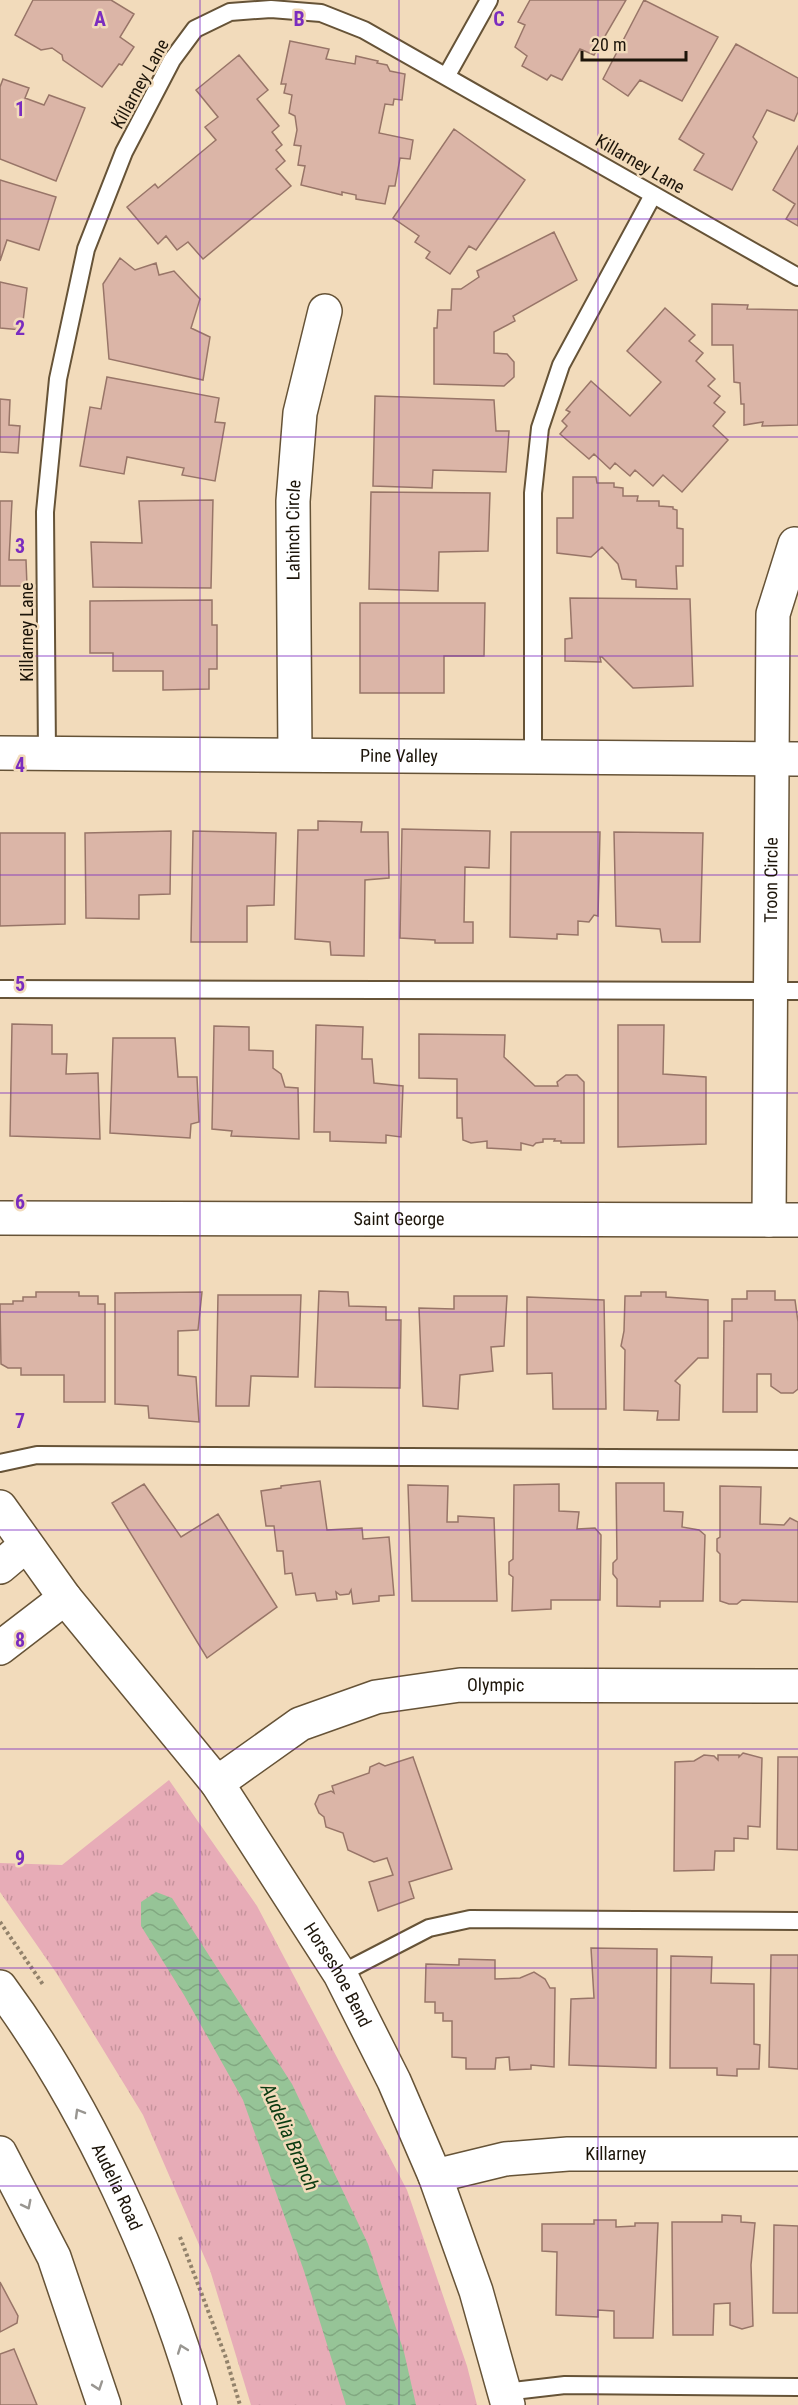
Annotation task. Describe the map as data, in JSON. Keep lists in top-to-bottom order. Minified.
{"streets":{"street":["Lahinch Circle","Pine Valley","Troon Circle","Saint George","Olympic","Horseshoe Bend","Killarney","Audelia Road"],"lane":["Killarney Lane"]},"crossings":[["Killarney Lane","Pine Valley"],["Lahinch Circle","Pine Valley"],["Pine Valley","Troon Circle"],["Troon Circle","Saint George"],["Olympic","Horseshoe Bend"],["Horseshoe Bend","Killarney"]],"water":["Audelia Branch"],"scale_bar":"20 m","grid":{"columns":["A","B","C"],"rows":["1","2","3","4","5","6","7","8","9"]}}
